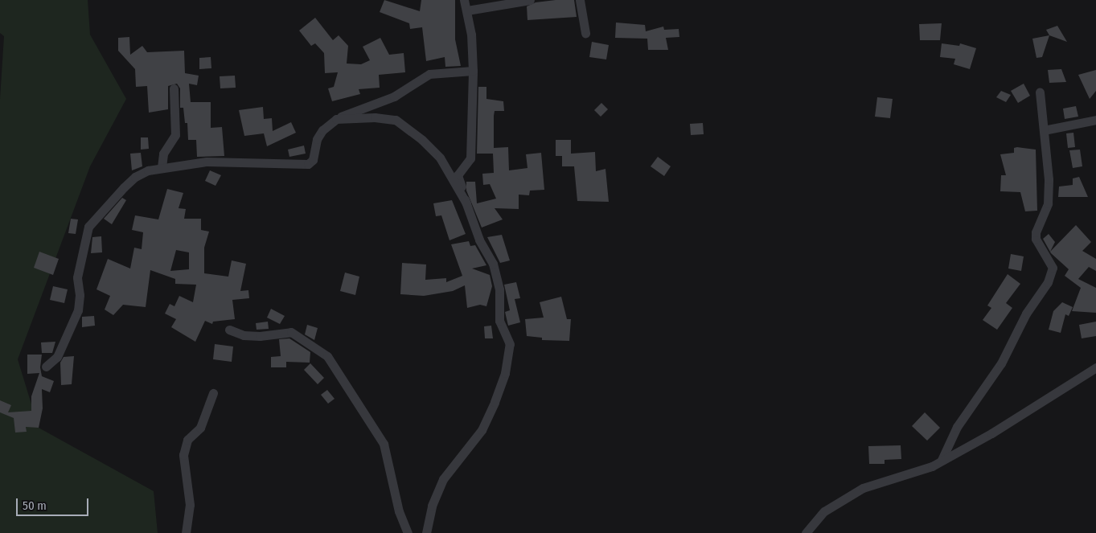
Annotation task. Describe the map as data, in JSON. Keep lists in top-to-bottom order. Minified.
{"scale_bar":"50 m"}
